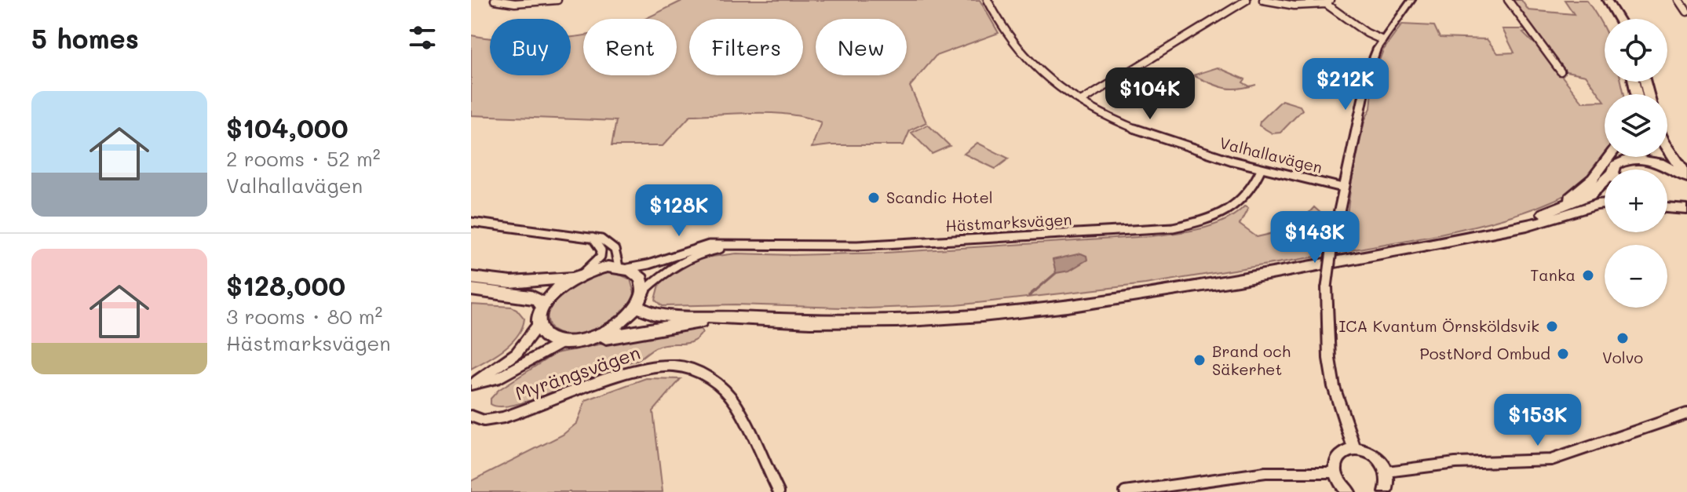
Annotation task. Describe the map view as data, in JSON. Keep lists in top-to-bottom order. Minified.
{"streets":{"street":["Valhallavägen","Hästmarksvägen","Myrängsvägen"]},"crossings":[["Valhallavägen","Hästmarksvägen"]],"places":["Scandic Hotel","Tanka","ICA Kvantum Örnsköldsvik","Volvo","PostNord Ombud","Brand och Säkerhet"],"page":{"heading":"5 homes","map_buttons":["+","−"],"chip":["Buy","Rent","Filters","New"],"price":["$212K","$104K","$128K","$143K","$153K"],"list":[{"name":"$104,000","note":"2 rooms · 52 m² · Valhallavägen"},{"name":"$128,000","note":"3 rooms · 80 m² · Hästmarksvägen"}]}}
